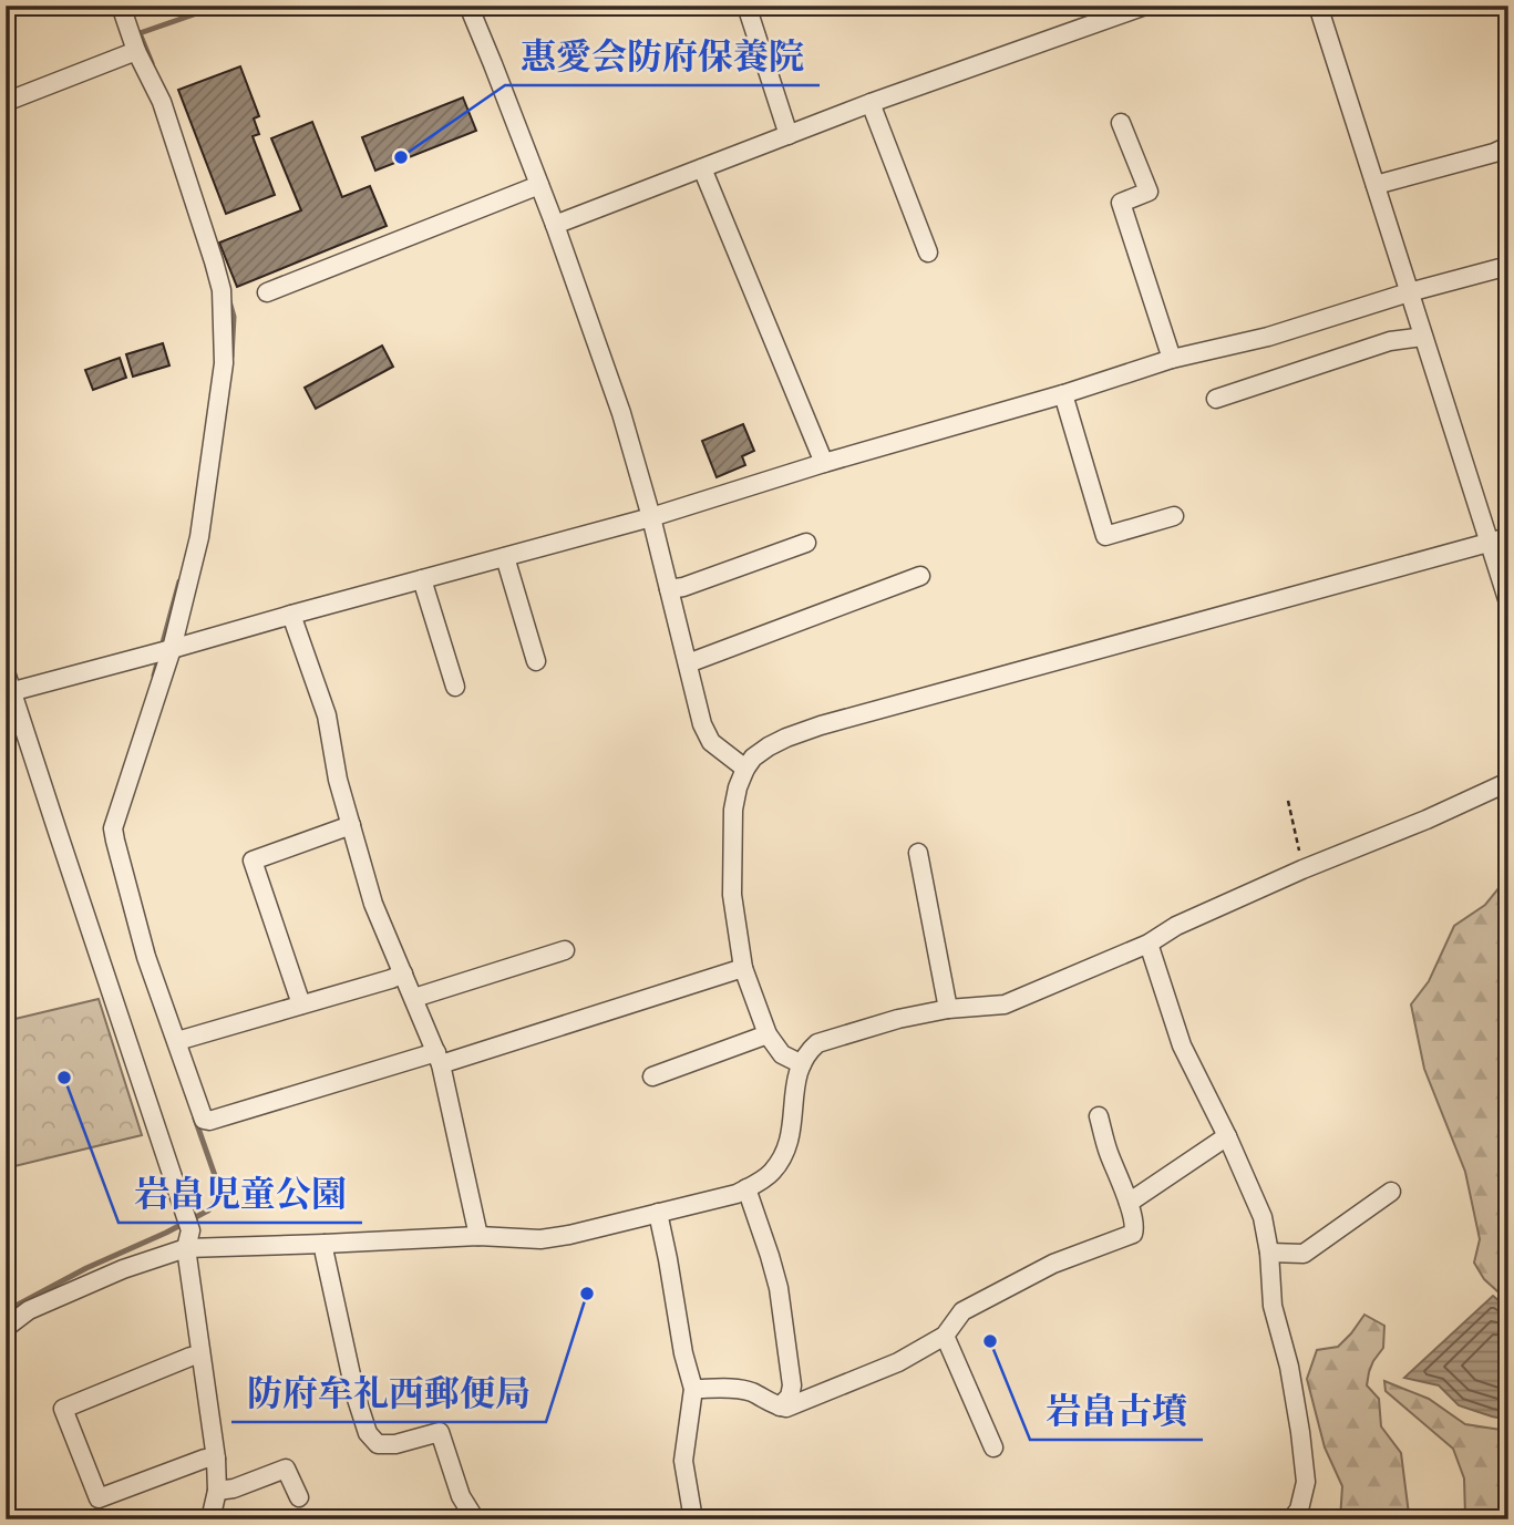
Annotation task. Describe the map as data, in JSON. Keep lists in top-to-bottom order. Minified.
{"places":["惠愛会防府保養院","岩畠児童公園","防府牟礼西郵便局","岩畠古墳"]}
